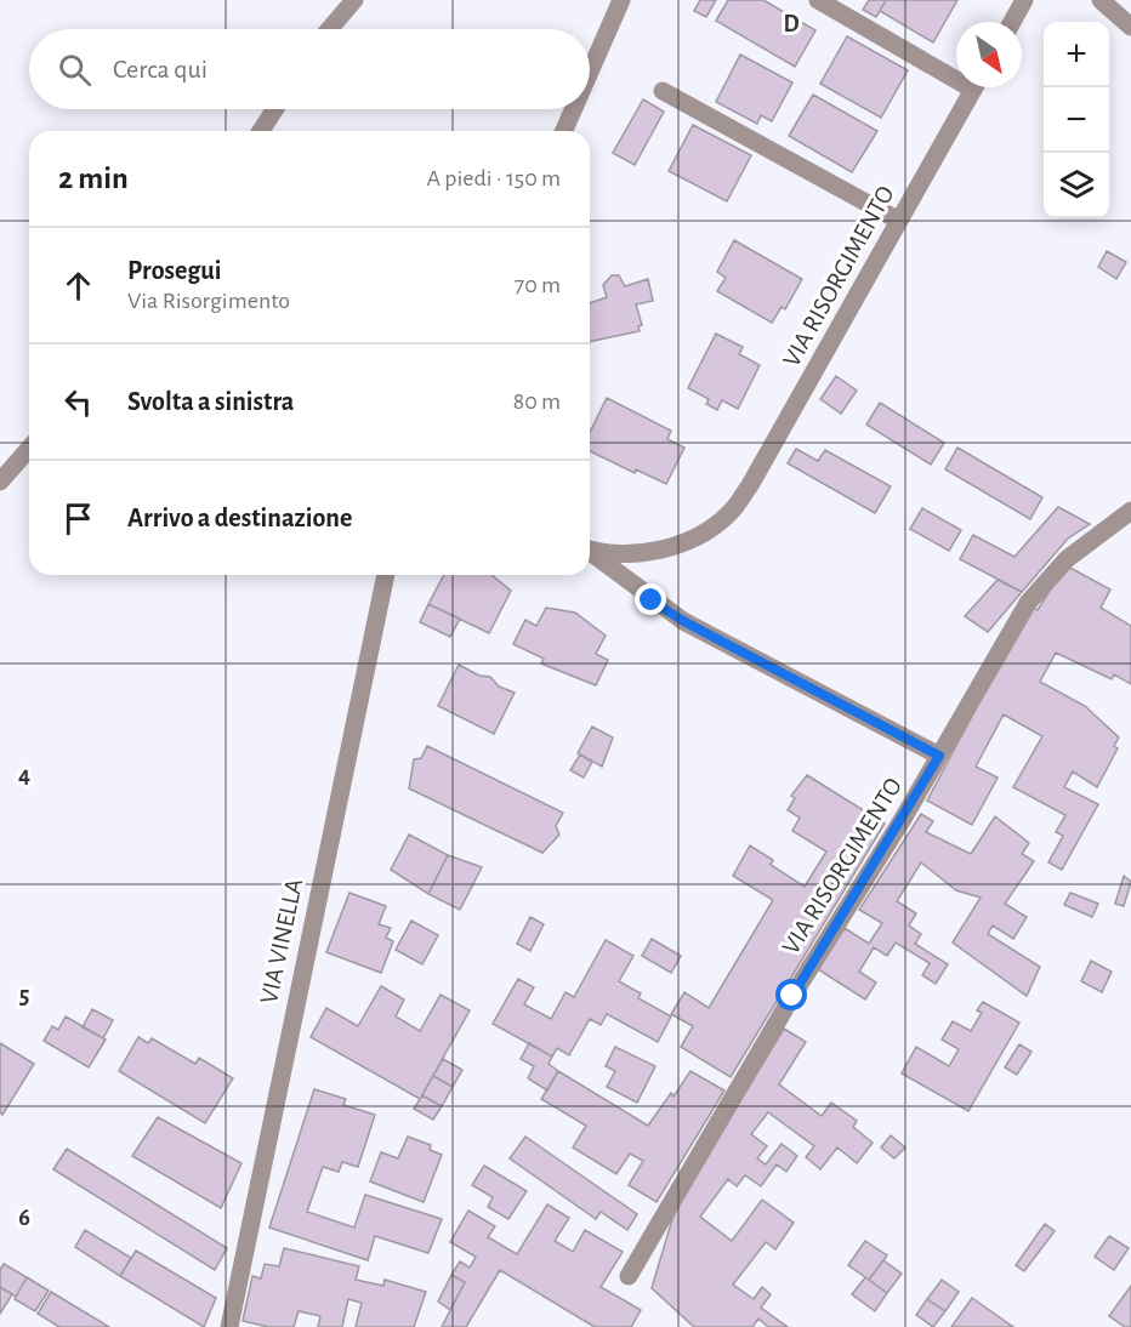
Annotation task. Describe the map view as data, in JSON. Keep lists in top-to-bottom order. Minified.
{"streets":{"street":["VIA RISORGIMENTO","VIA VINELLA"]},"north":"bottom right","page":{"map_buttons":["+","−"],"search":"Cerca qui","heading":["2 min","A piedi · 150 m"],"list":[["Prosegui","Via Risorgimento","70 m"],["Svolta a sinistra","80 m"],"Arrivo a destinazione"]},"grid":{"columns":["D"],"rows":["4","5","6"]}}
